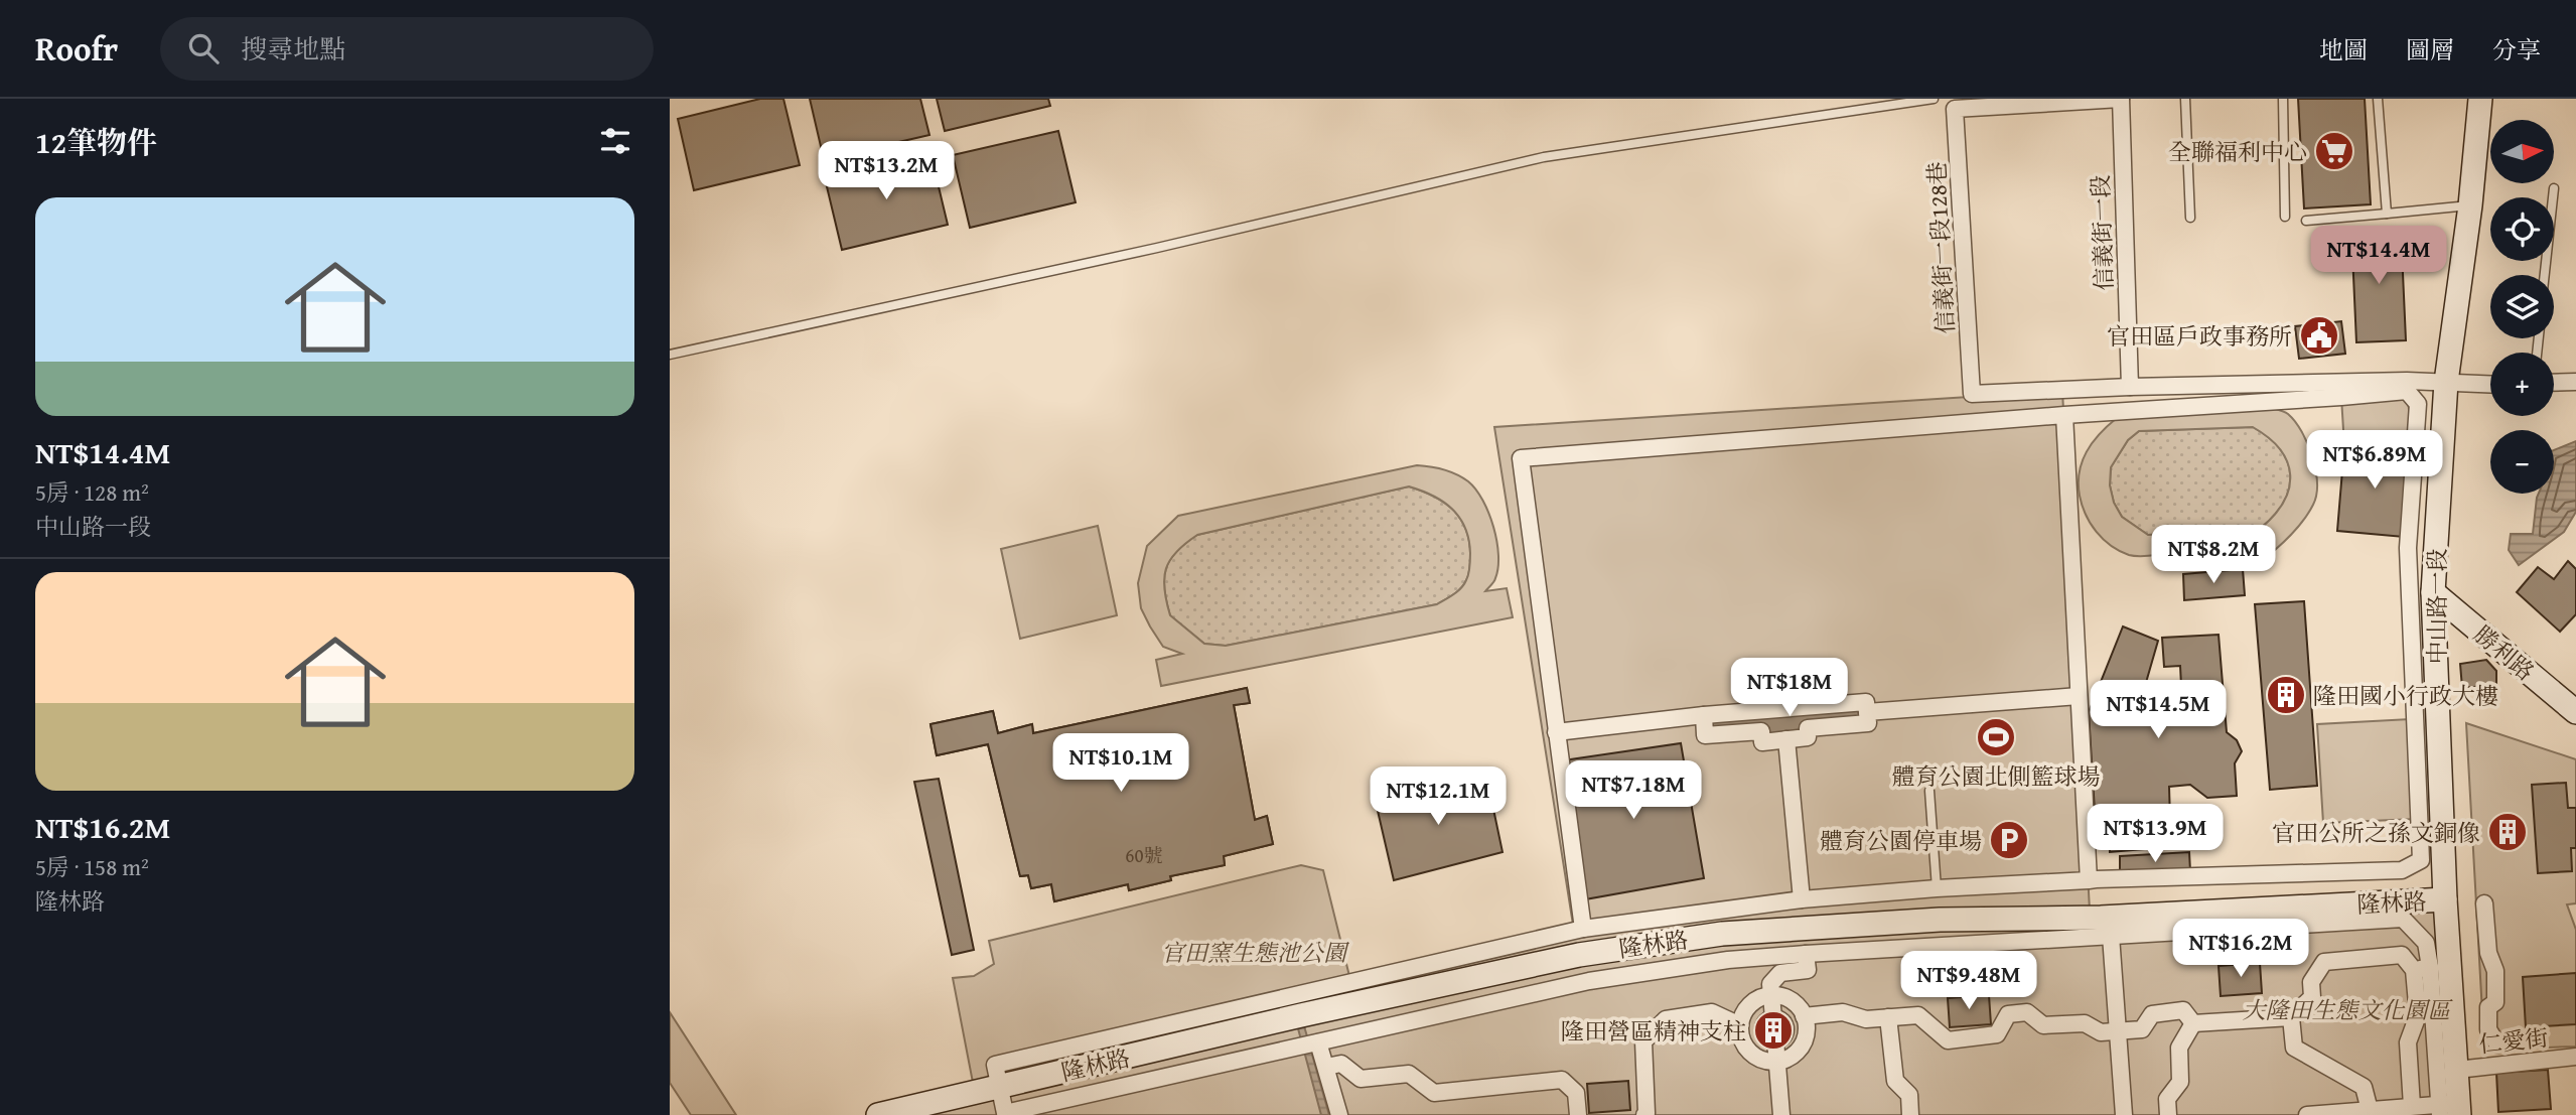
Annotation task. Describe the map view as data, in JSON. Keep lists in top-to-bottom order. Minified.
{"streets":{"street":["信義街一段","信義街一段128巷","中山路一段","勝利路","隆林路","仁愛街"]},"crossings":[["信義街一段","信義街一段128巷"],["中山路一段","勝利路"],["中山路一段","隆林路"],["中山路一段","仁愛街"]],"parks":["官田窯生態池公園","大隆田生態文化園區"],"places":{"supermarket":["全聯福利中心"],"public building":["官田區戶政事務所"],"building":["隆田國小行政大樓","官田公所之孫文銅像","隆田營區精神支柱"],"sports":["體育公園北側籃球場"],"parking":["體育公園停車場"]},"house_numbers":["60號"],"north":"right","page":{"header":"Roofr","search":"搜尋地點","nav":["地圖","圖層","分享"],"heading":"12筆物件","map_buttons":["+","−"],"price":["NT$13.2M","NT$14.4M","NT$6.89M","NT$8.2M","NT$18M","NT$14.5M","NT$10.1M","NT$7.18M","NT$12.1M","NT$13.9M","NT$16.2M","NT$9.48M"],"list":[{"name":"NT$14.4M","note":"5房 · 128 m² · 中山路一段"},{"name":"NT$16.2M","note":"5房 · 158 m² · 隆林路"}]}}
